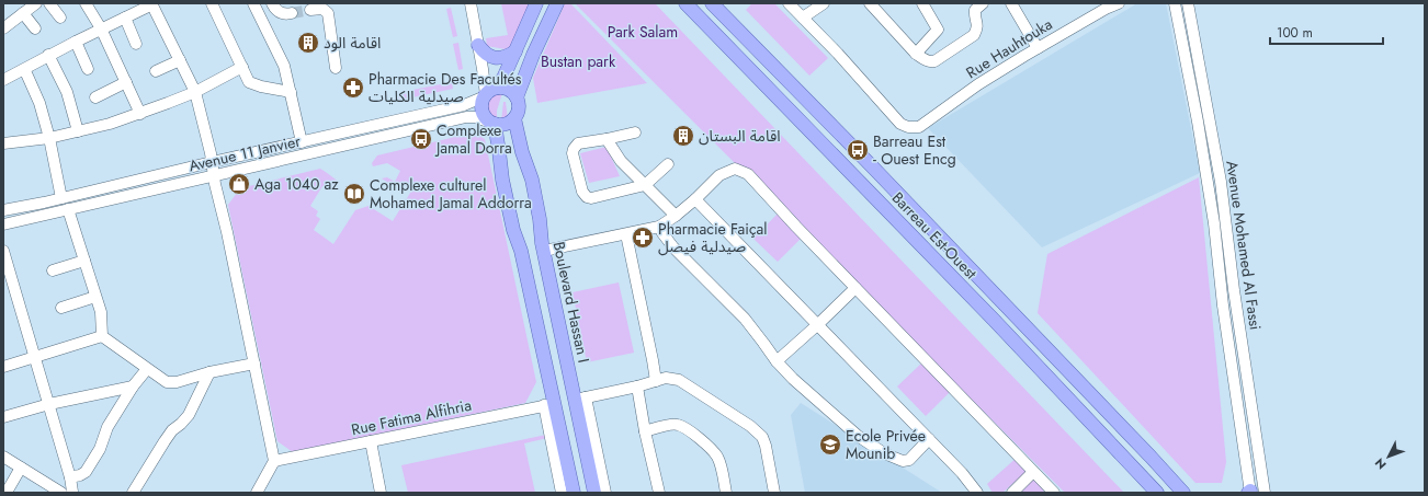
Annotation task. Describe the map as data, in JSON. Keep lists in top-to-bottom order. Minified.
{"streets":{"main road":["Barreau Est-Ouest","Boulevard Hassan I"],"street":["Rue Hauhtouka","Avenue 11 Janvier","Avenue Mohamed Al Fassi","Rue Fatima Alfihria"]},"crossings":[["Avenue 11 Janvier","Boulevard Hassan I"]],"parks":["Park Salam","Bustan park"],"places":{"building":["اقامة الود","اقامة البستان"],"pharmacy":["Pharmacie Des Facultés صيدلية الكليات","Pharmacie Faiçal صيدلية فيصل"],"bus stop":["Complexe Jamal Dorra","Barreau Est - Ouest Encg"],"shop":["Aga 1040 az"],"library":["Complexe culturel Mohamed Jamal Addorra"],"school or university":["Ecole Privée Mounib"]},"scale_bar":"100 m","north":"bottom left"}
